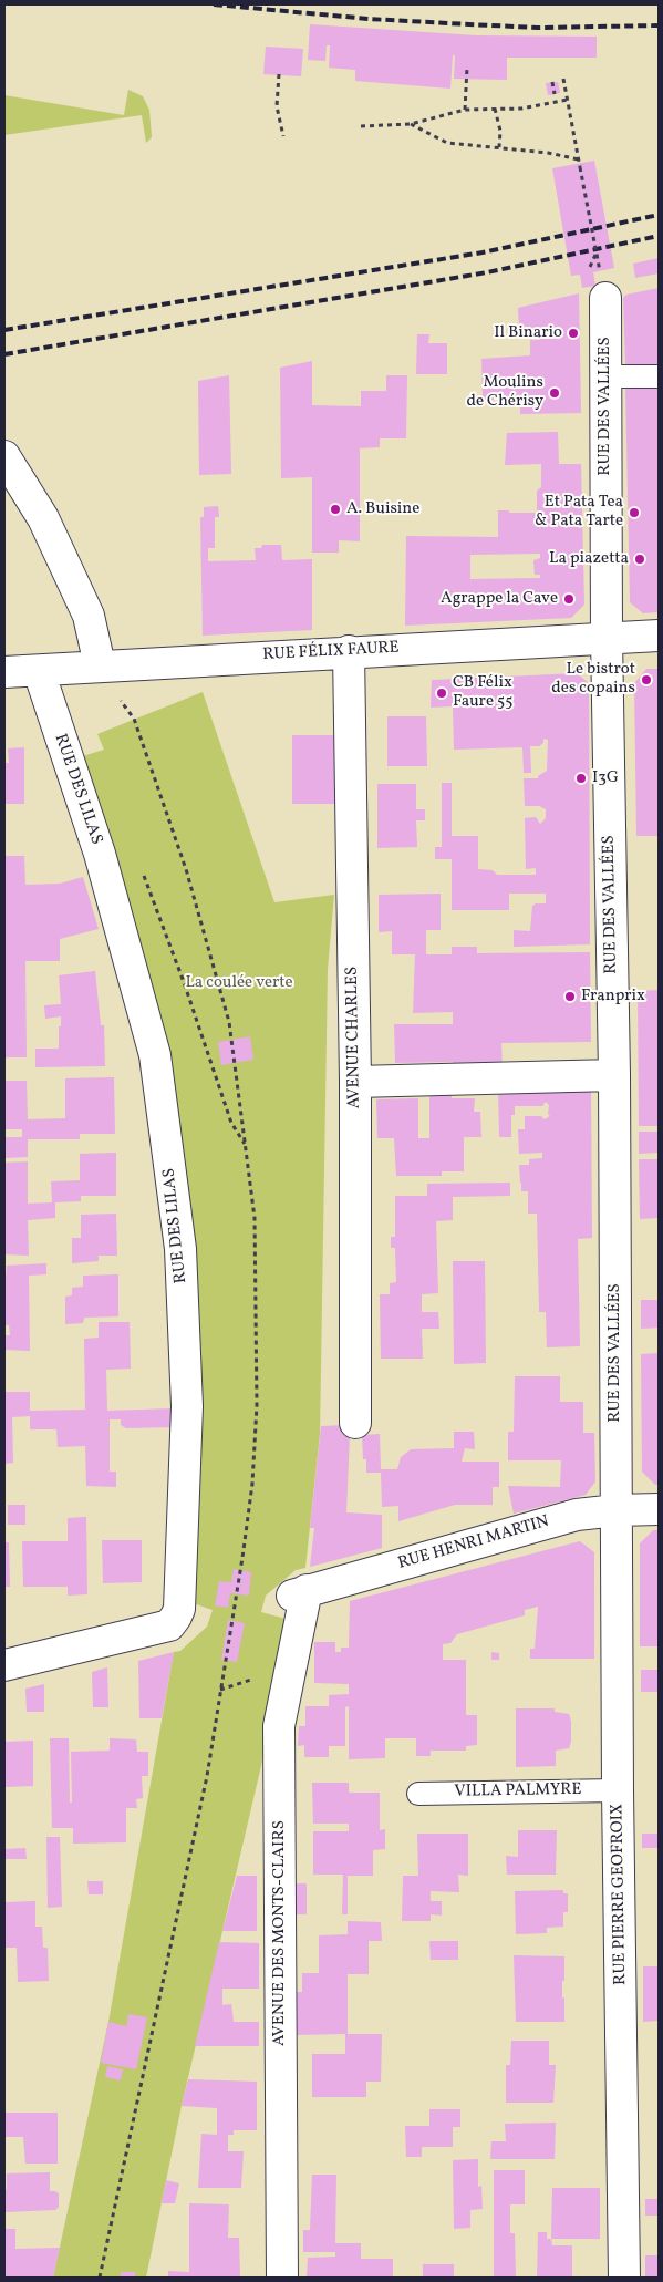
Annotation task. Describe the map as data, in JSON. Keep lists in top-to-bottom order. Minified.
{"streets":{"street":["RUE DES VALLÉES","RUE FÉLIX FAURE","RUE DES LILAS","AVENUE CHARLES","RUE HENRI MARTIN","RUE PIERRE GEOFROIX","AVENUE DES MONTS-CLAIRS"],"lane":["VILLA PALMYRE"]},"crossings":[["RUE DES VALLÉES","RUE FÉLIX FAURE"],["RUE DES VALLÉES","RUE HENRI MARTIN"],["RUE DES VALLÉES","RUE PIERRE GEOFROIX"],["RUE FÉLIX FAURE","RUE DES LILAS"],["RUE FÉLIX FAURE","AVENUE CHARLES"],["RUE HENRI MARTIN","RUE PIERRE GEOFROIX"],["RUE HENRI MARTIN","AVENUE DES MONTS-CLAIRS"],["VILLA PALMYRE","RUE PIERRE GEOFROIX"]],"parks":["La coulée verte"],"places":["Il Binario","Moulins de Chérisy","A. Buisine","Et Pata Tea & Pata Tarte","La piazetta","Agrappe la Cave","Le bistrot des copains","CB Félix Faure 55","I3G","Franprix"]}
